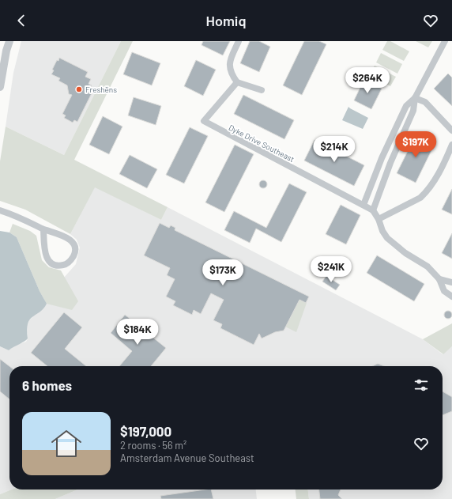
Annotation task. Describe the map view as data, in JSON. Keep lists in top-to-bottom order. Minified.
{"streets":{"street":["Dyke Drive Southeast"]},"places":["Freshëns"],"page":{"header":"Homiq","price":["$264K","$197K","$214K","$241K","$173K","$184K"],"heading":"6 homes","list":[{"name":"$197,000","note":"2 rooms · 56 m² · Amsterdam Avenue Southeast"}]}}
